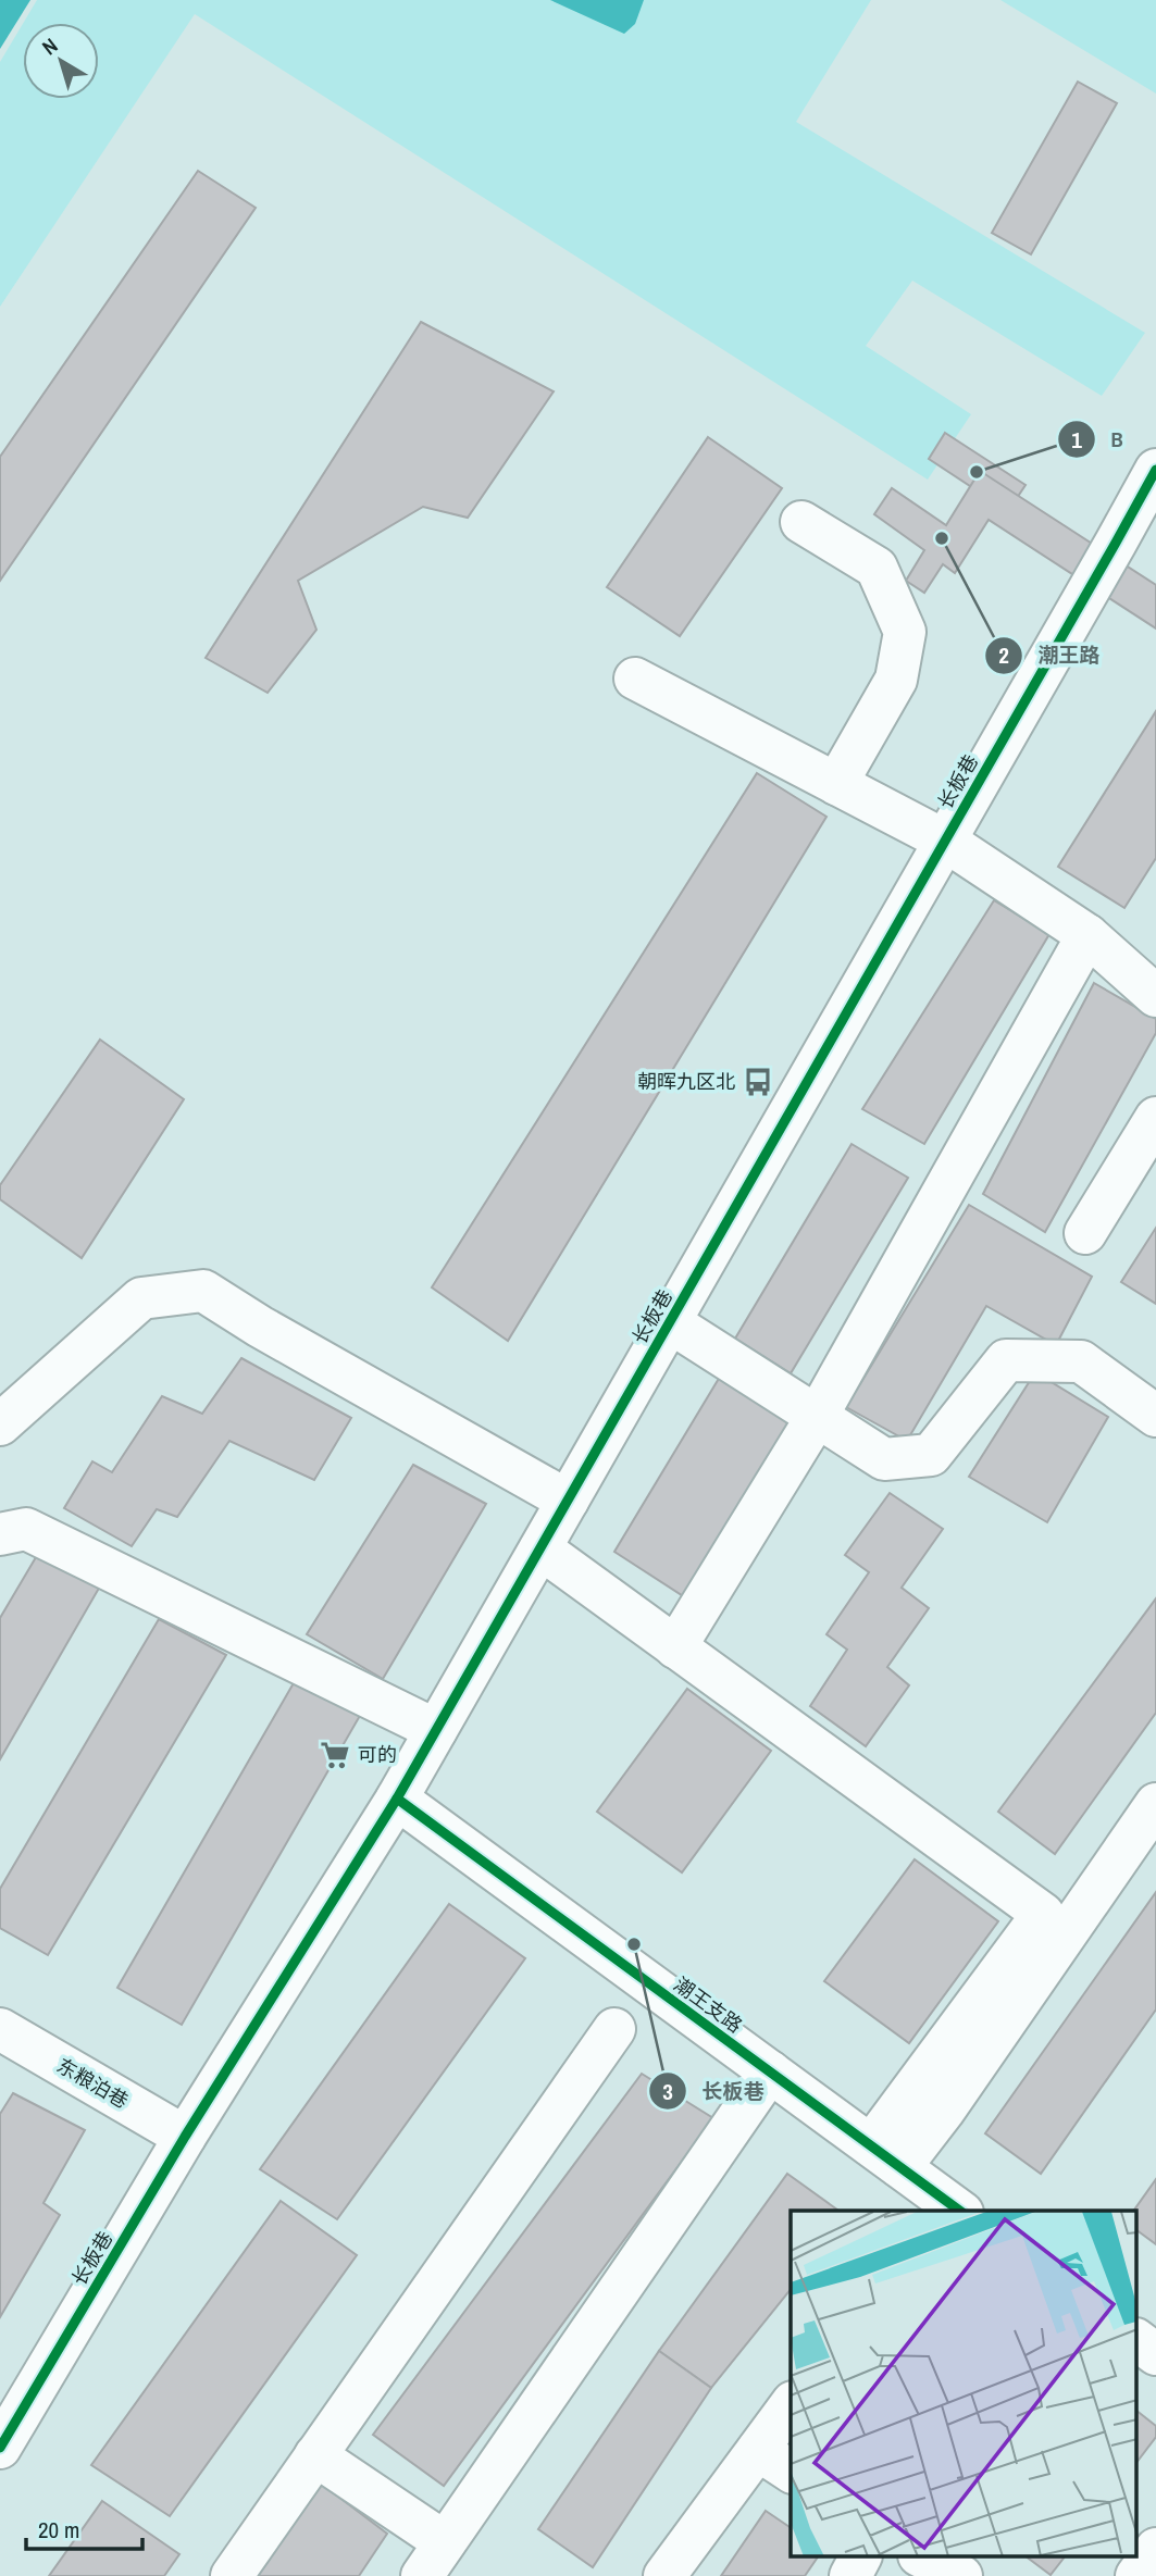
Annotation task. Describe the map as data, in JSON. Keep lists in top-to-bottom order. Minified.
{"streets":{"street":["长板巷","潮王支路","东粮泊巷"]},"crossings":[["长板巷","潮王支路"],["长板巷","东粮泊巷"]],"places":{"other":["B","潮王路","长板巷"],"bus stop":["朝晖九区北"],"supermarket":["可的"]},"scale_bar":"20 m","north":"top left"}
